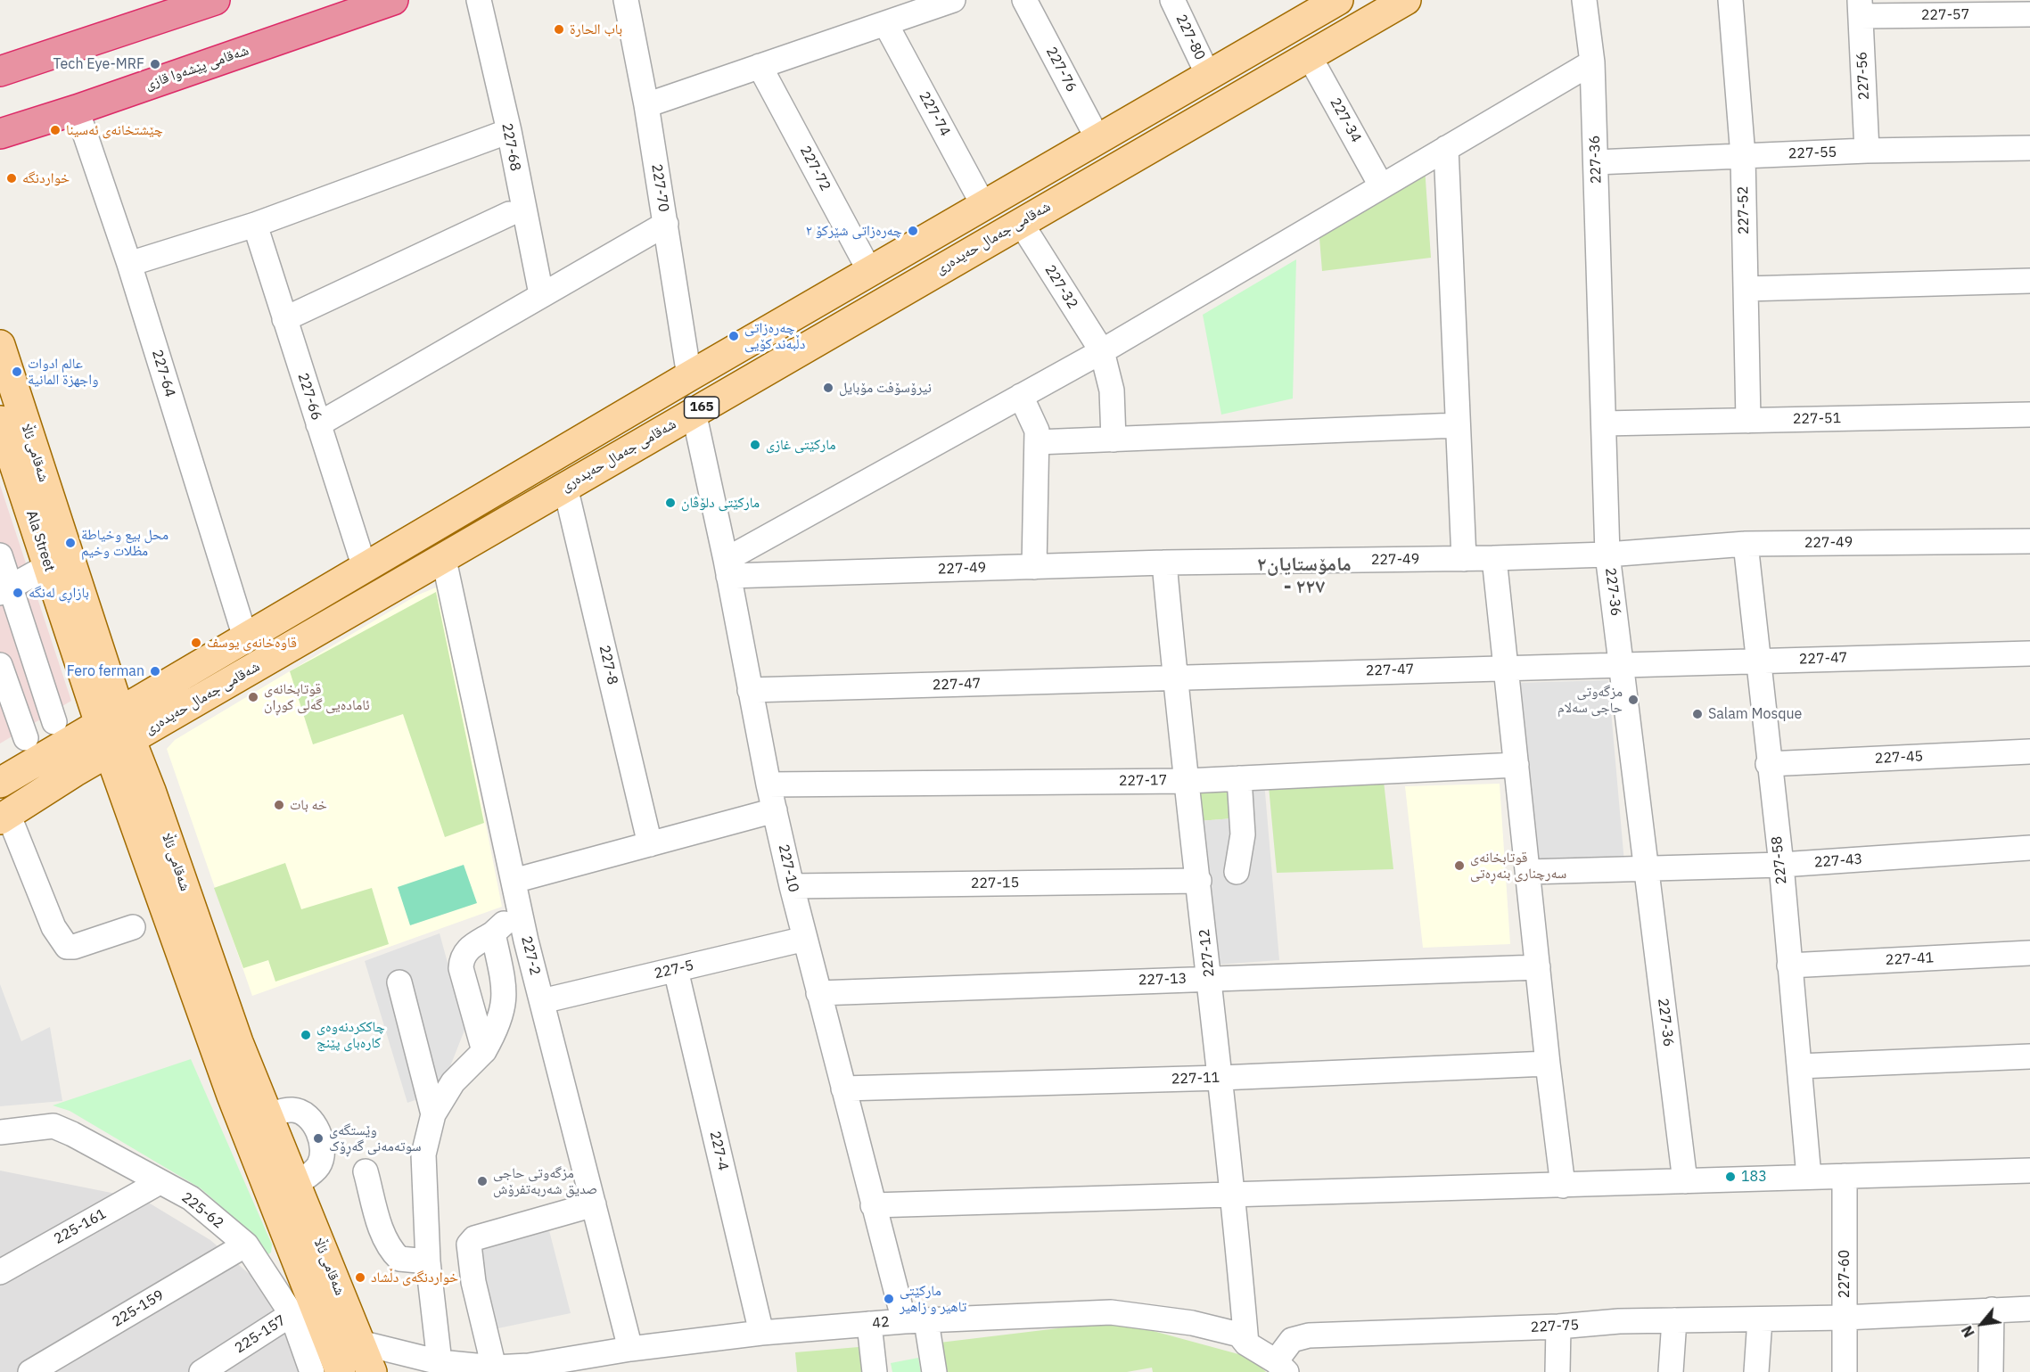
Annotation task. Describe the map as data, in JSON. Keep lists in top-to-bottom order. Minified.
{"streets":{"highway":["شەقامی پێشەوا قازی"],"main road":["شەقامی جەمال حەیدەری","165","شه‌قامی ئاڵا","Ala Street"],"street":["227-57","227-80","227-76","227-56","227-74","227-34","227-68","227-55","227-36","227-72","227-70","227-52","227-32","227-64","227-66","227-51","227-49","227-47","227-8","227-45","227-17","227-58","227-43","227-10","227-15","227-12","227-2","227-41","227-5","227-13","227-11","227-4","225-62","225-161","227-60","225-159","42","227-75","225-157"]},"crossings":[["227-57","227-56"],["227-80","شەقامی جەمال حەیدەری"],["شەقامی پێشەوا قازی","227-64"],["227-76","شەقامی جەمال حەیدەری"],["227-56","227-55"],["227-74","شەقامی جەمال حەیدەری"],["227-34","شەقامی جەمال حەیدەری"],["227-55","227-36"],["227-55","227-52"],["227-36","227-51"],["227-36","227-49"],["227-36","227-47"],["227-36","227-43"],["227-72","شەقامی جەمال حەیدەری"],["227-70","شەقامی جەمال حەیدەری"],["227-52","227-51"],["شەقامی جەمال حەیدەری","227-32"],["شەقامی جەمال حەیدەری","227-64"],["شەقامی جەمال حەیدەری","227-66"],["شەقامی جەمال حەیدەری","شه‌قامی ئاڵا"],["شەقامی جەمال حەیدەری","Ala Street"],["شەقامی جەمال حەیدەری","227-8"],["شەقامی جەمال حەیدەری","227-10"],["شەقامی جەمال حەیدەری","227-2"],["شه‌قامی ئاڵا","Ala Street"],["شه‌قامی ئاڵا","42"],["227-49","227-58"],["227-49","227-10"],["227-49","227-12"],["227-47","227-58"],["227-47","227-10"],["227-47","227-12"],["227-45","227-58"],["227-17","227-10"],["227-17","227-12"],["227-58","227-43"],["227-58","227-41"],["227-10","227-15"],["227-10","227-5"],["227-10","227-13"],["227-10","227-11"],["227-10","42"],["227-15","227-12"],["227-12","227-13"],["227-12","227-11"],["227-12","42"],["227-2","227-5"],["227-2","42"],["227-5","227-4"],["227-4","42"],["225-62","225-161"],["225-62","225-159"],["225-62","225-157"],["227-60","227-75"],["42","227-75"]],"districts":["مامۆستایان٢ - ٢٢٧"],"places":["باب الحارة","Tech Eye-MRF","چێشتخانەی ئەسینا","خواردنگە","چەرەزاتی شێرکۆ ٢","چەرەزاتی دڵبەند کۆیی","عالم ادوات واجهزة المانية","نیرۆسۆفت مۆبایل","ماركێتی غازی","ماركێتی دلۆڤان","محل بيع وخياطة مظلات وخيم","بازاڕی لەنگە","قاوەخانەی یوسف","Fero ferman","قوتابخانەی ئامادەیی گەلی کوڕان","مزگەوتی حاجی سەلام","Salam Mosque","خه بات","قوتابخانەی سەرچناری بنەڕەتی","چاككردنەوەی كارەبای پێنج","وێستگەی سوتەمەنی گەڕۆک","183","مزگەوتی حاجی صدیق شەربەتفرۆش","خواردنگەی دڵشاد","ماركێتی تاهیر و زاهیر"],"north":"bottom left"}
